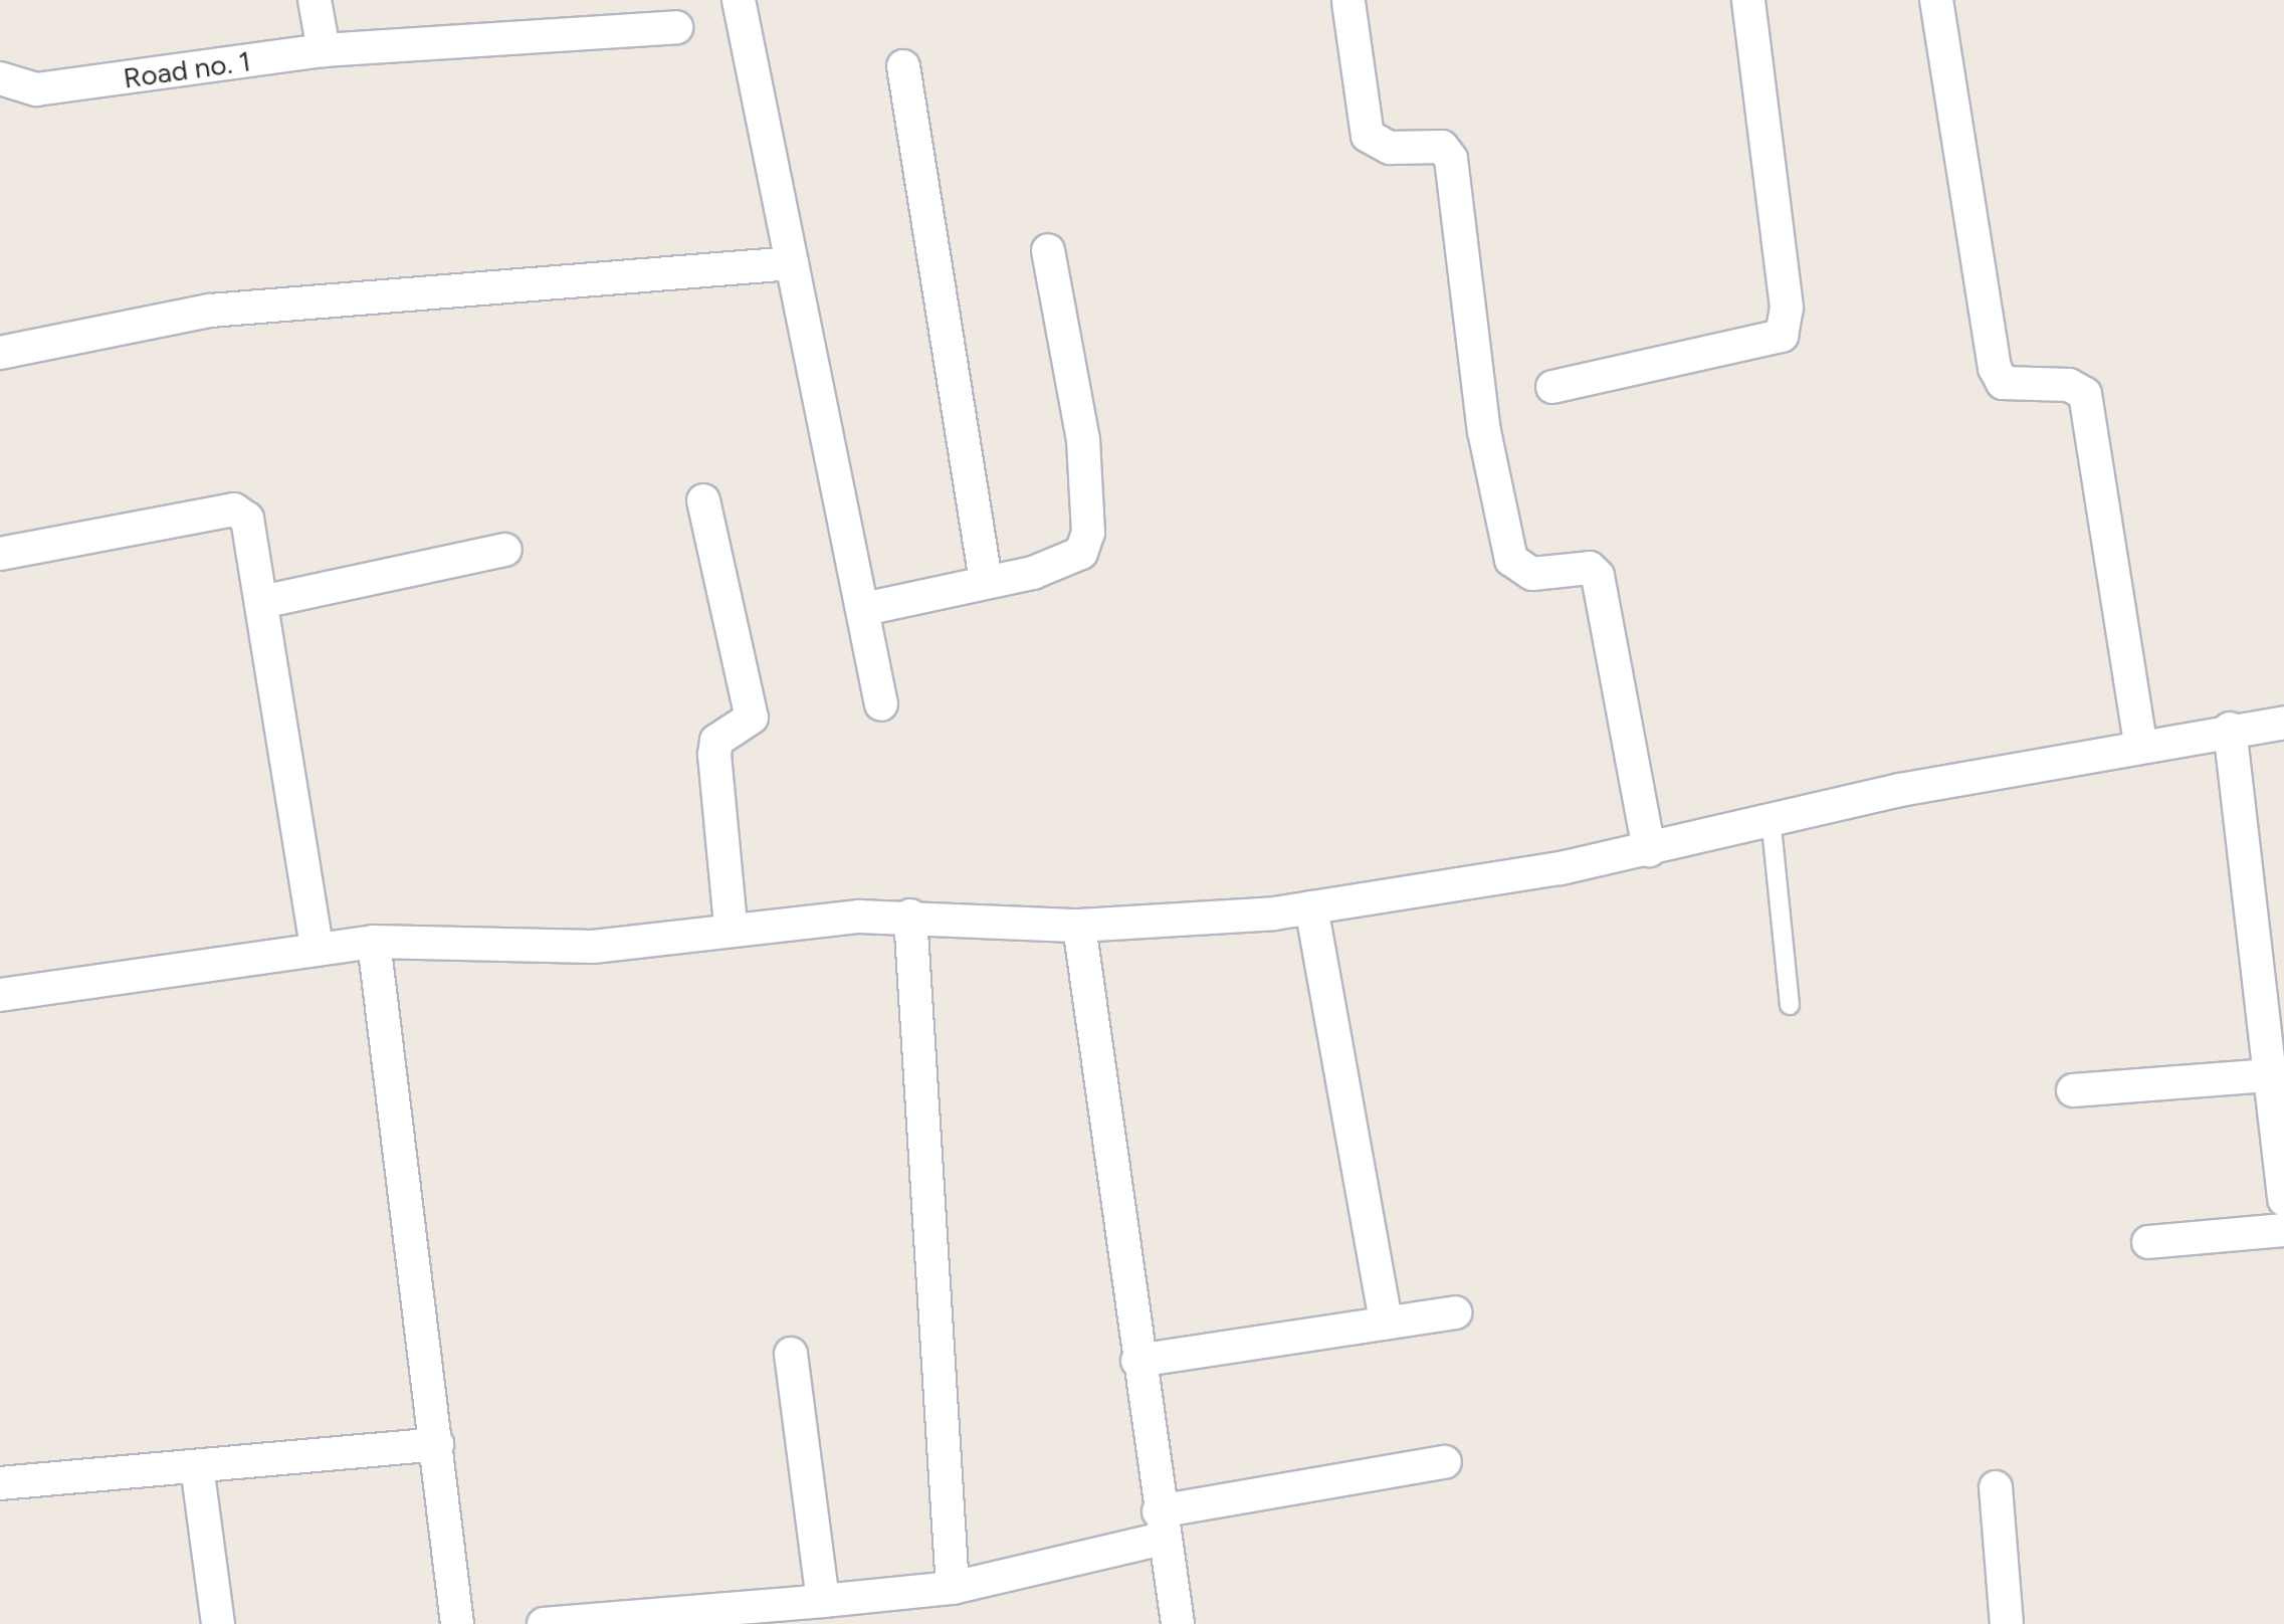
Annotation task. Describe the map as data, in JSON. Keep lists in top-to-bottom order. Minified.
{"streets":{"street":["Road no. 1"]}}
